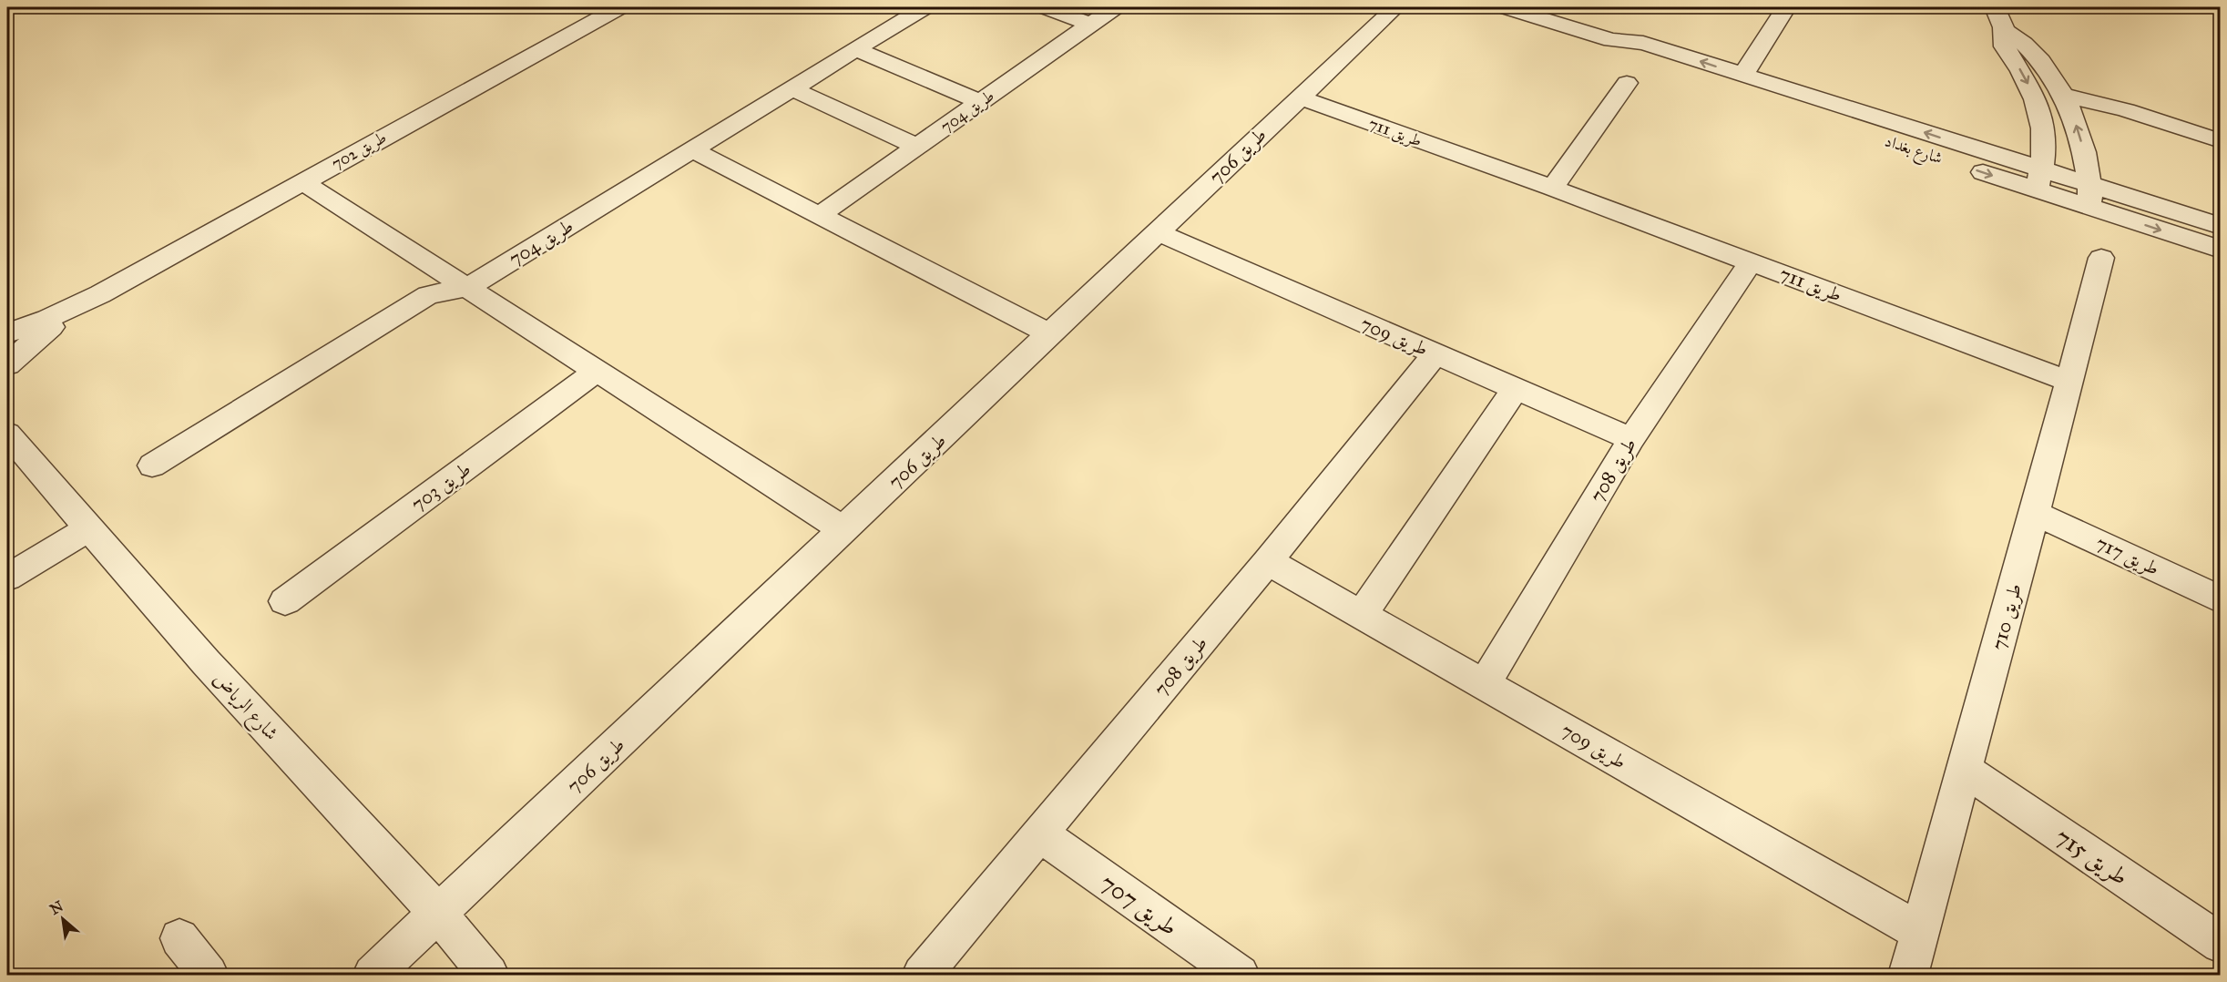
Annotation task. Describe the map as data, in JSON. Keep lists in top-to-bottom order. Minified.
{"streets":{"street":["طريق 704","طريق 711","شارع بغداد","طريق 702","طريق 706","طريق 709","طريق 708","طريق 703","طريق 717","طريق 710","شارع الرياض","طريق 715","طريق 707"]},"crossings":[["طريق 711","طريق 706"],["طريق 711","طريق 708"],["طريق 711","طريق 710"],["طريق 706","طريق 709"],["طريق 706","شارع الرياض"],["طريق 709","طريق 708"],["طريق 709","طريق 710"],["طريق 708","طريق 707"],["طريق 717","طريق 710"],["طريق 710","طريق 715"]],"north":"top left"}
